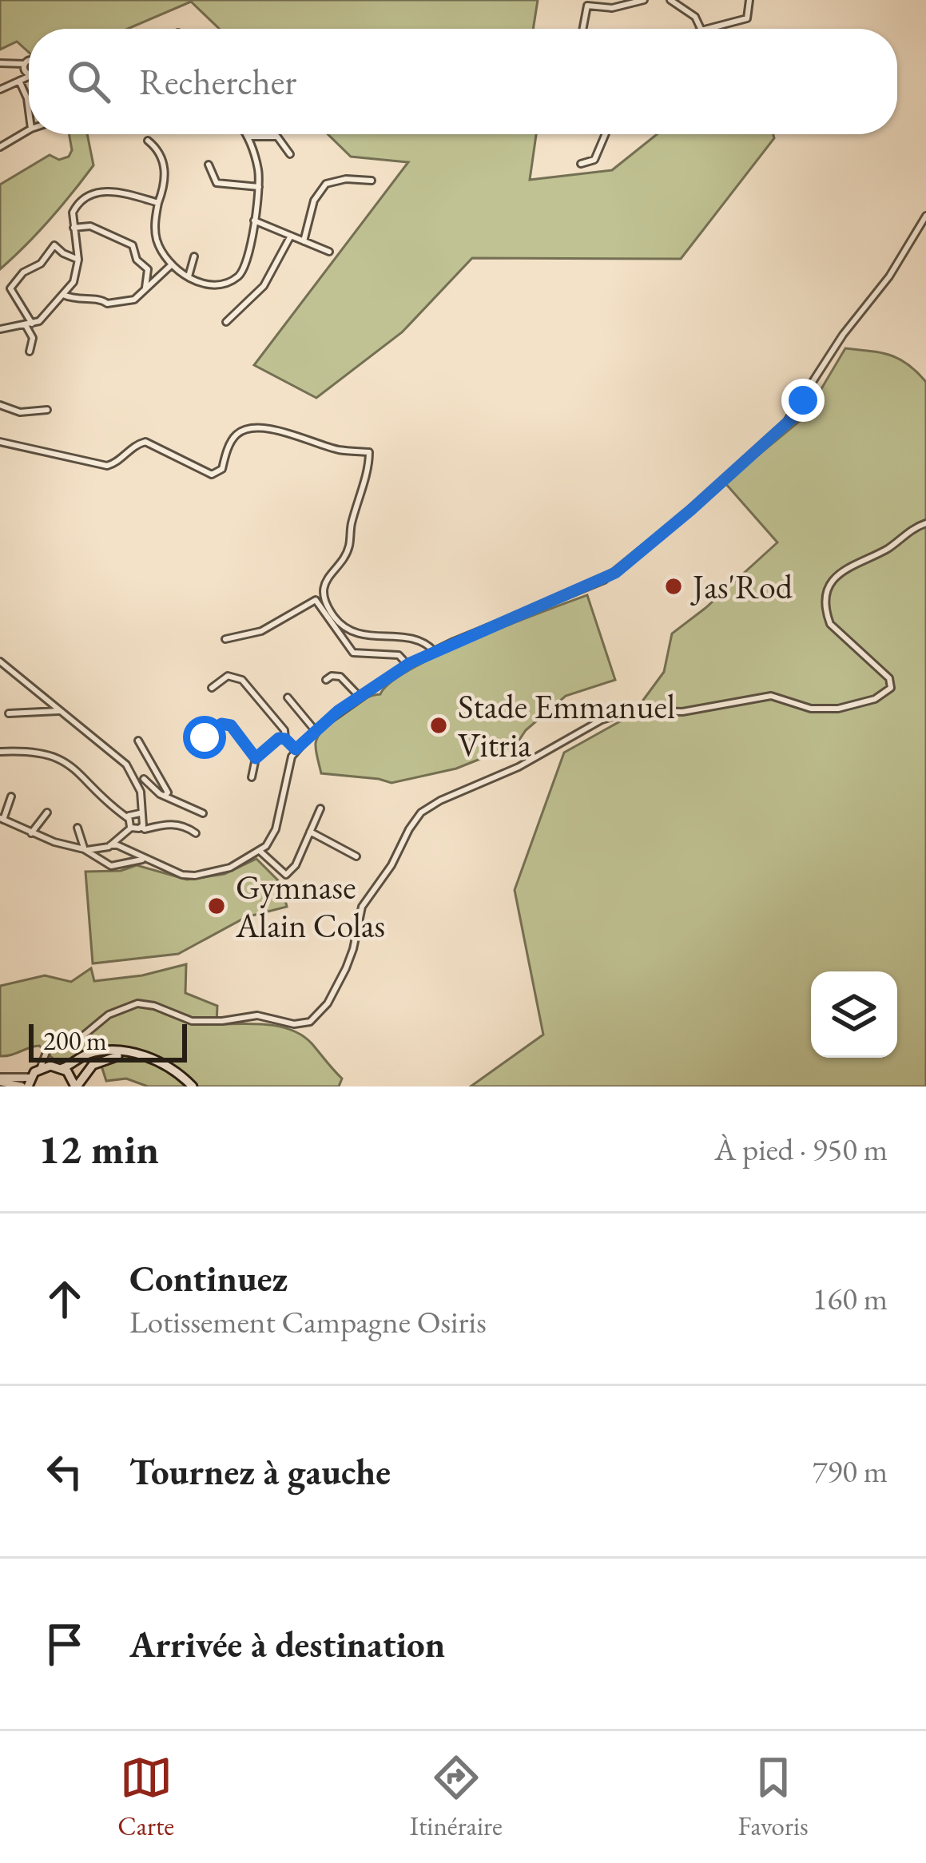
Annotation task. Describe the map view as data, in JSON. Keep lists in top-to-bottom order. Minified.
{"places":["Jas'Rod","Stade Emmanuel Vitria","Gymnase Alain Colas"],"scale_bar":"200 m","page":{"search":"Rechercher","scale":"200 m","heading":["12 min","À pied · 950 m"],"list":[["Continuez","Lotissement Campagne Osiris","160 m"],["Tournez à gauche","790 m"],"Arrivée à destination"],"nav":["Carte","Itinéraire","Favoris"]}}
